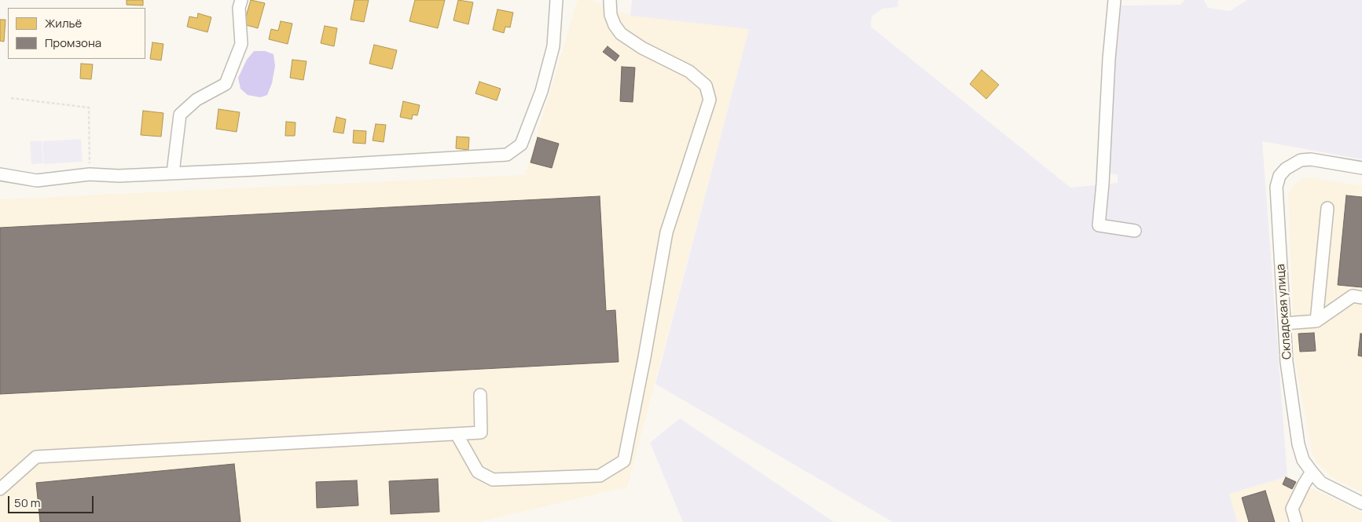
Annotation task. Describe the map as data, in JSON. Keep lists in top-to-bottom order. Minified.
{"streets":{"street":["Складская улица"]},"legend":["Жильё","Промзона"],"scale_bar":"50 m"}
